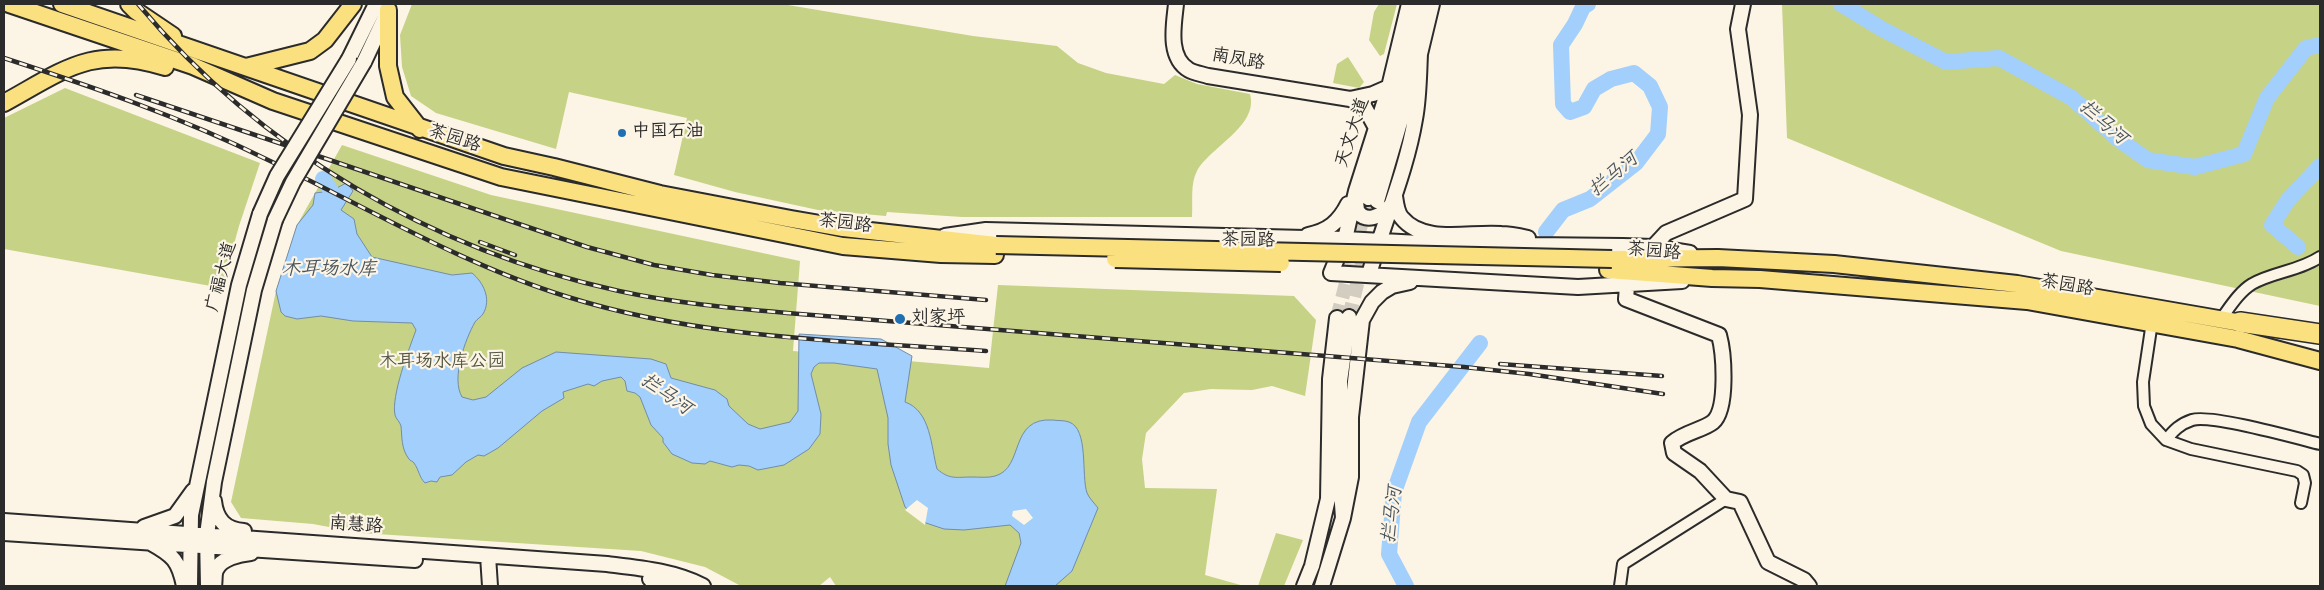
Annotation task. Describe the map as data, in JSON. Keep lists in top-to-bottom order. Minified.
{"streets":{"main road":["南凤路","天文大道","茶园路","广福大道","南慧路"]},"crossings":[["天文大道","茶园路"],["广福大道","南慧路"]],"water":["拦马河","木耳场水库"],"parks":["木耳场水库公园"],"places":["中国石油","刘家坪"]}
